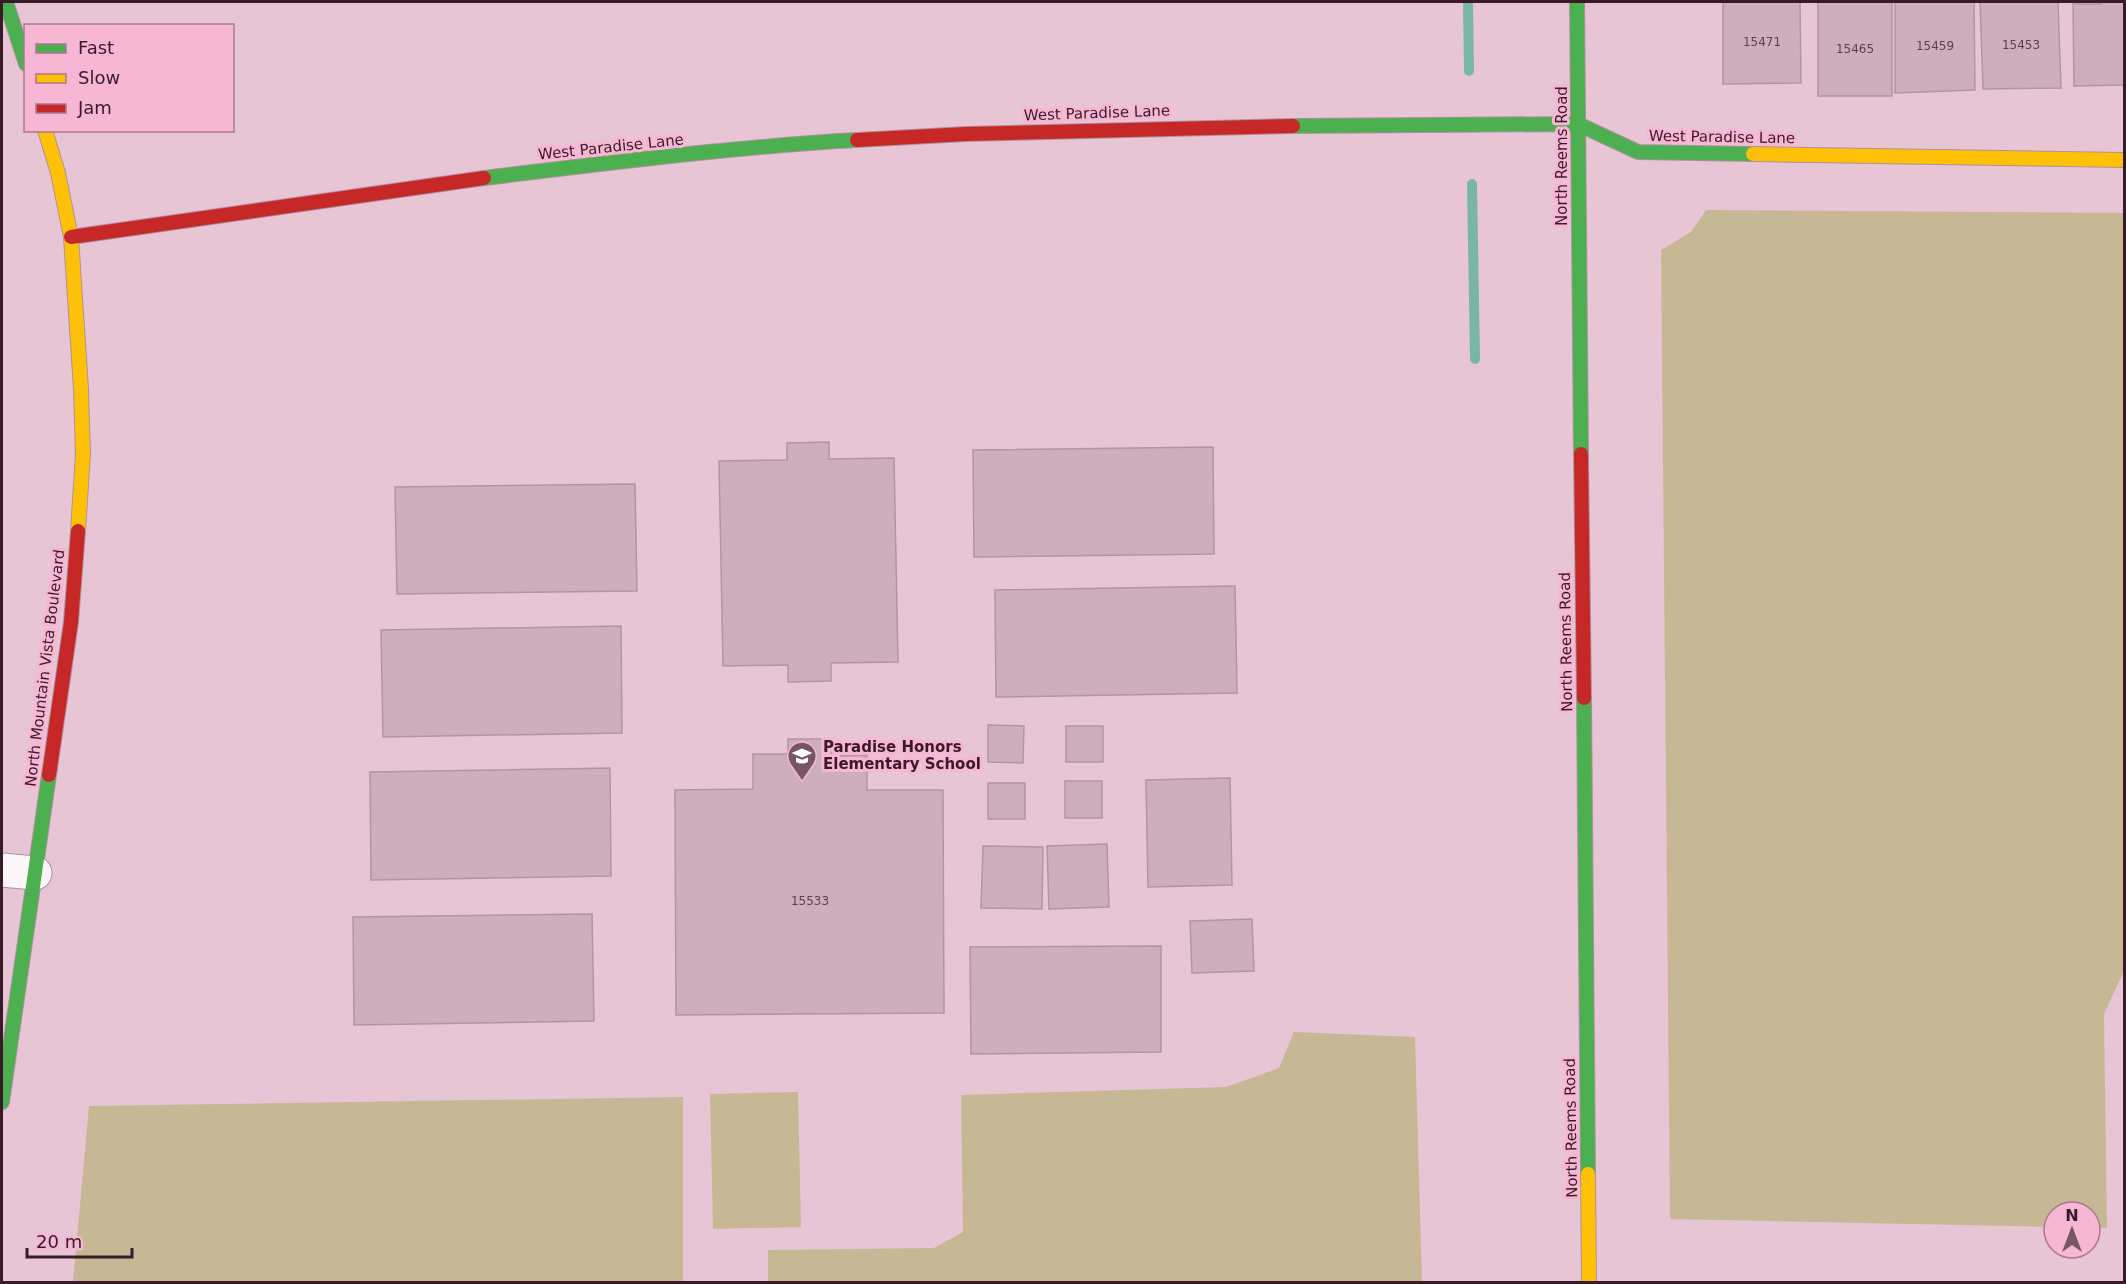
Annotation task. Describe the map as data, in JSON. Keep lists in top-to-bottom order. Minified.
{"streets":{"street":["West Paradise Lane","North Reems Road","North Mountain Vista Boulevard"]},"crossings":[["West Paradise Lane","North Reems Road"],["West Paradise Lane","North Mountain Vista Boulevard"]],"places":{"school or university":["Paradise Honors Elementary School"]},"house_numbers":["15471","15453","15459","15465","15533"],"legend":["Fast","Slow","Jam"],"scale_bar":"20 m","north":"top"}
